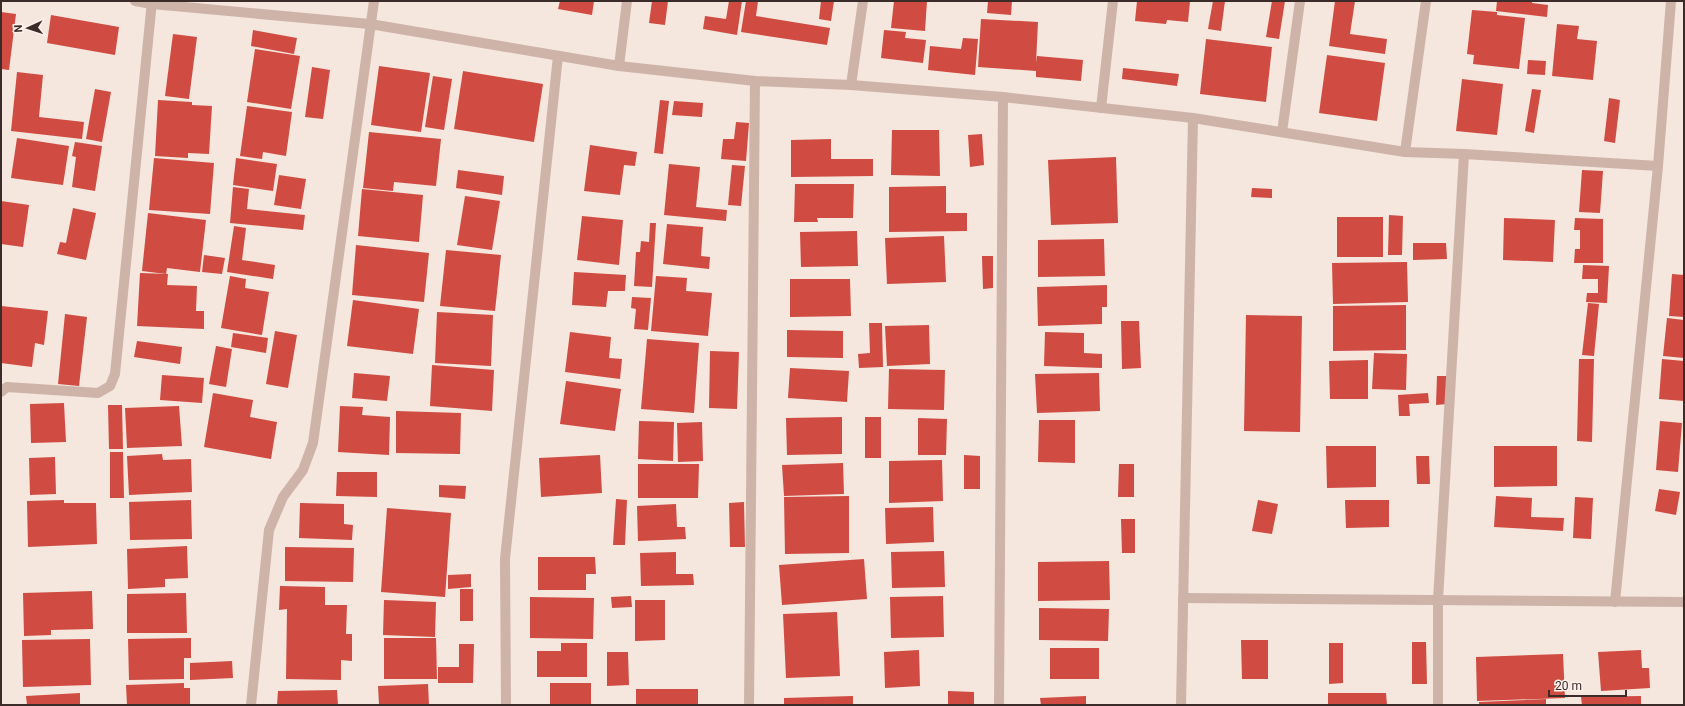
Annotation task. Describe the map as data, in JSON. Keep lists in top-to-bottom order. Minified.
{"scale_bar":"20 m","north":"left"}
